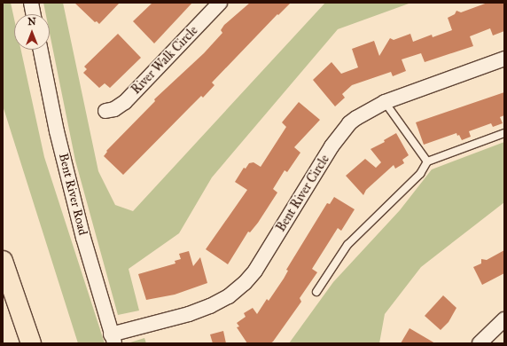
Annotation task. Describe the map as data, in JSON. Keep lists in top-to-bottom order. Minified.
{"streets":{"street":["River Walk Circle","Bent River Circle","Bent River Road"]},"crossings":[["Bent River Circle","Bent River Road"]],"north":"top"}
